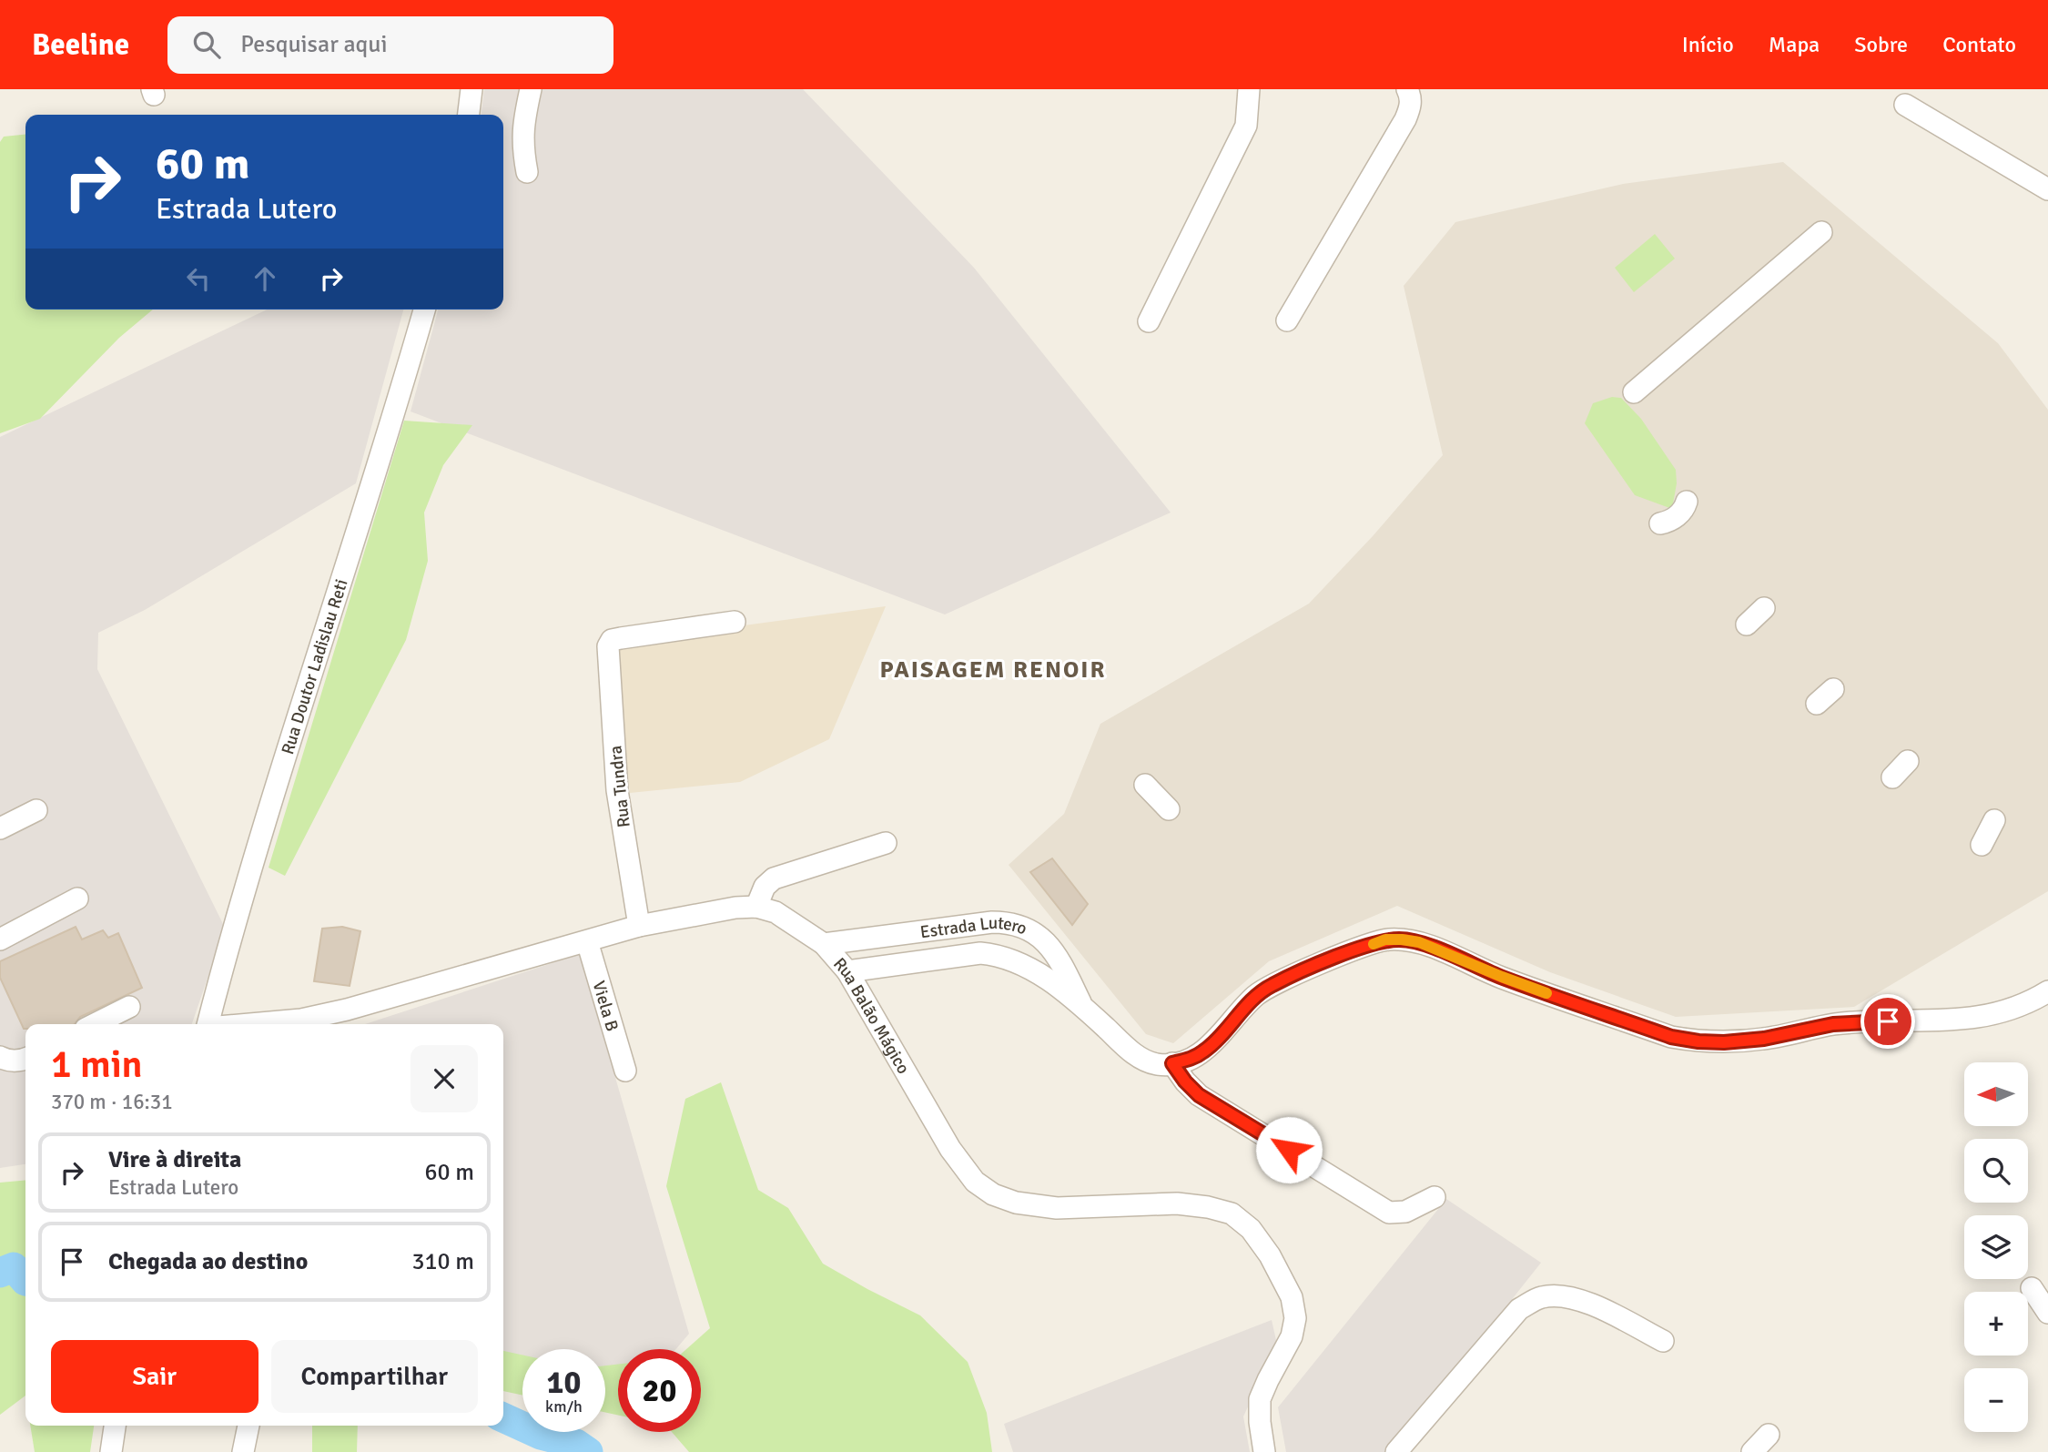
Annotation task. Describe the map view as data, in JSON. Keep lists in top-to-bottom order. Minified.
{"streets":{"street":["Rua Doutor Ladislau Reti","Rua Tundra","Estrada Lutero","Viela B","Rua Balão Mágico"]},"crossings":[["Rua Tundra","Rua Balão Mágico"],["Estrada Lutero","Rua Balão Mágico"],["Viela B","Rua Balão Mágico"]],"districts":["PAISAGEM RENOIR"],"north":"left","page":{"header":"Beeline","search":"Pesquisar aqui","nav":["Início","Mapa","Sobre","Contato"],"turn":["60 m","Estrada Lutero"],"heading":["1 min","370 m · 16:31"],"map_buttons":["+","−"],"list":[{"name":"Vire à direita","note":"Estrada Lutero","value":"60 m"},{"name":"Chegada ao destino","value":"310 m"}],"buttons":["Sair","Compartilhar"],"speed":"10 km/h","limit":"20"}}
